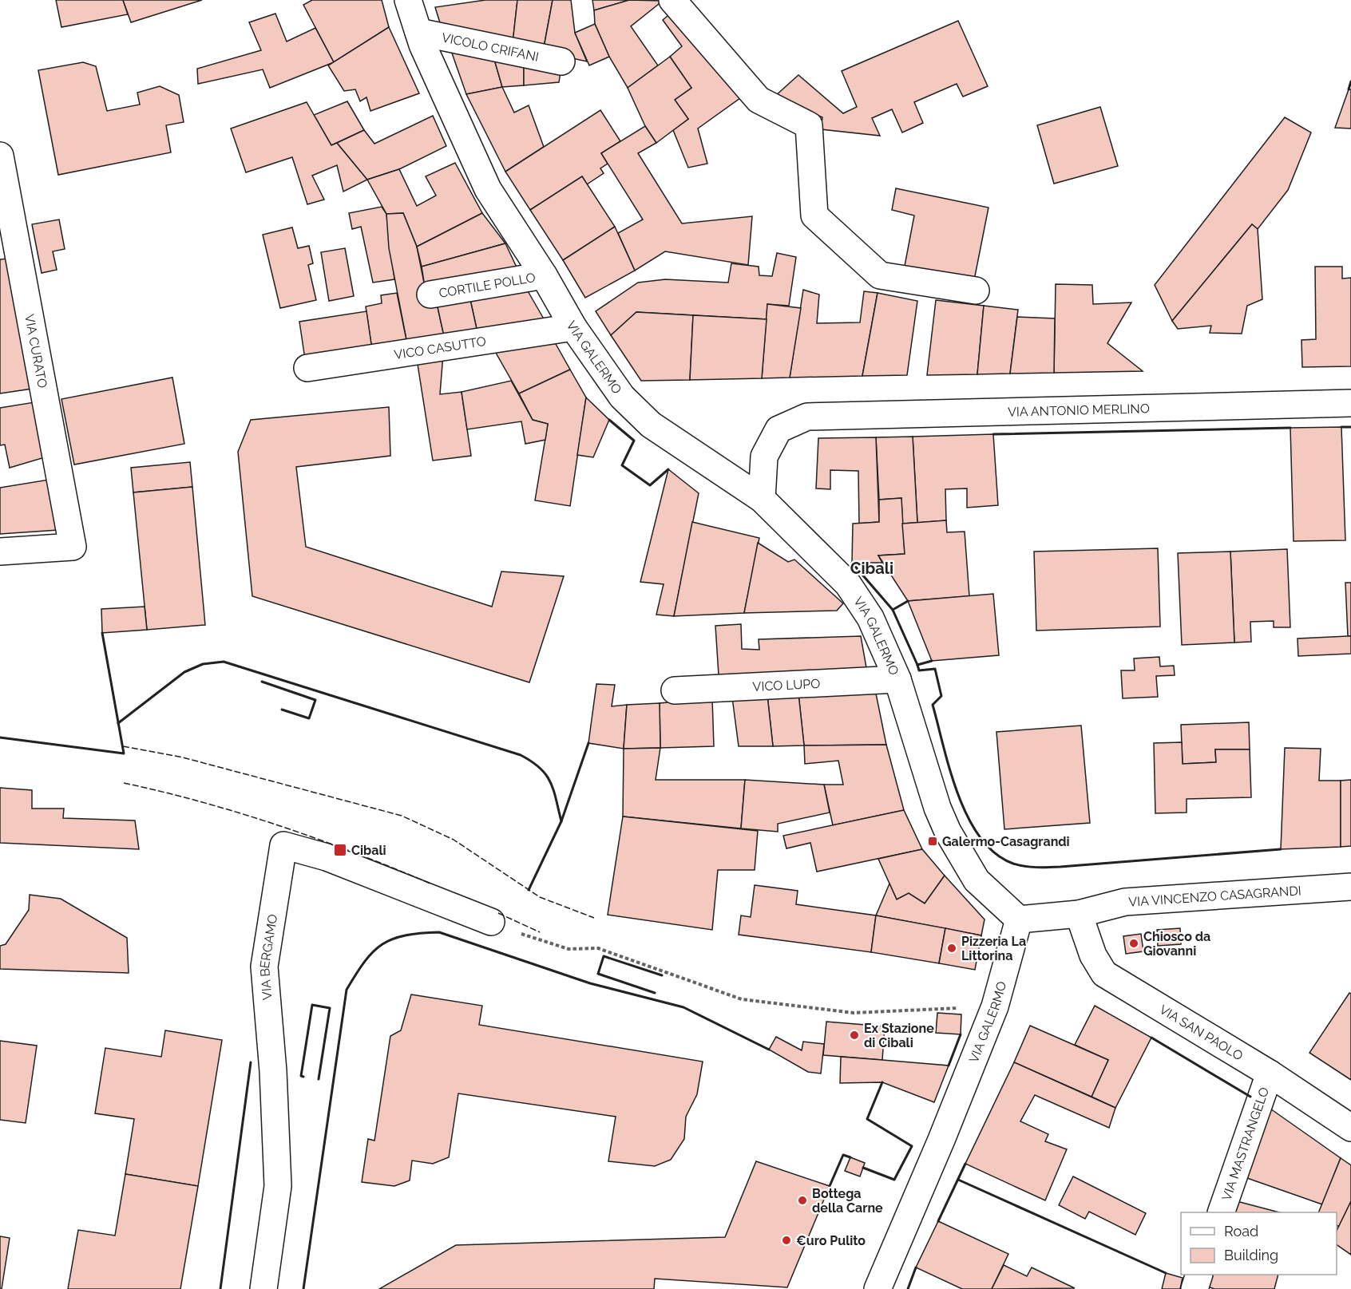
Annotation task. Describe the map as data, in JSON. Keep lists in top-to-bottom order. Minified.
{"streets":{"main road":["VICOLO CRIFANI","CORTILE POLLO","VICO CASUTTO","VIA CURATO","VIA GALERMO","VIA ANTONIO MERLINO","VICO LUPO","VIA VINCENZO CASAGRANDI","VIA BERGAMO","VIA SAN PAOLO","VIA MASTRANGELO"]},"crossings":[["VICOLO CRIFANI","VIA GALERMO"],["CORTILE POLLO","VIA GALERMO"],["VICO CASUTTO","VIA GALERMO"],["VIA GALERMO","VIA ANTONIO MERLINO"],["VIA GALERMO","VICO LUPO"],["VIA GALERMO","VIA VINCENZO CASAGRANDI"],["VIA VINCENZO CASAGRANDI","VIA SAN PAOLO"],["VIA SAN PAOLO","VIA MASTRANGELO"]],"districts":["Cibali"],"places":{"transit":["Galermo-Casagrandi","Cibali"],"other":["Chiosco da Giovanni","Pizzeria La Littorina","Ex Stazione di Cibali","Bottega della Carne","€uro Pulito"]},"legend":["Road","Building"]}
